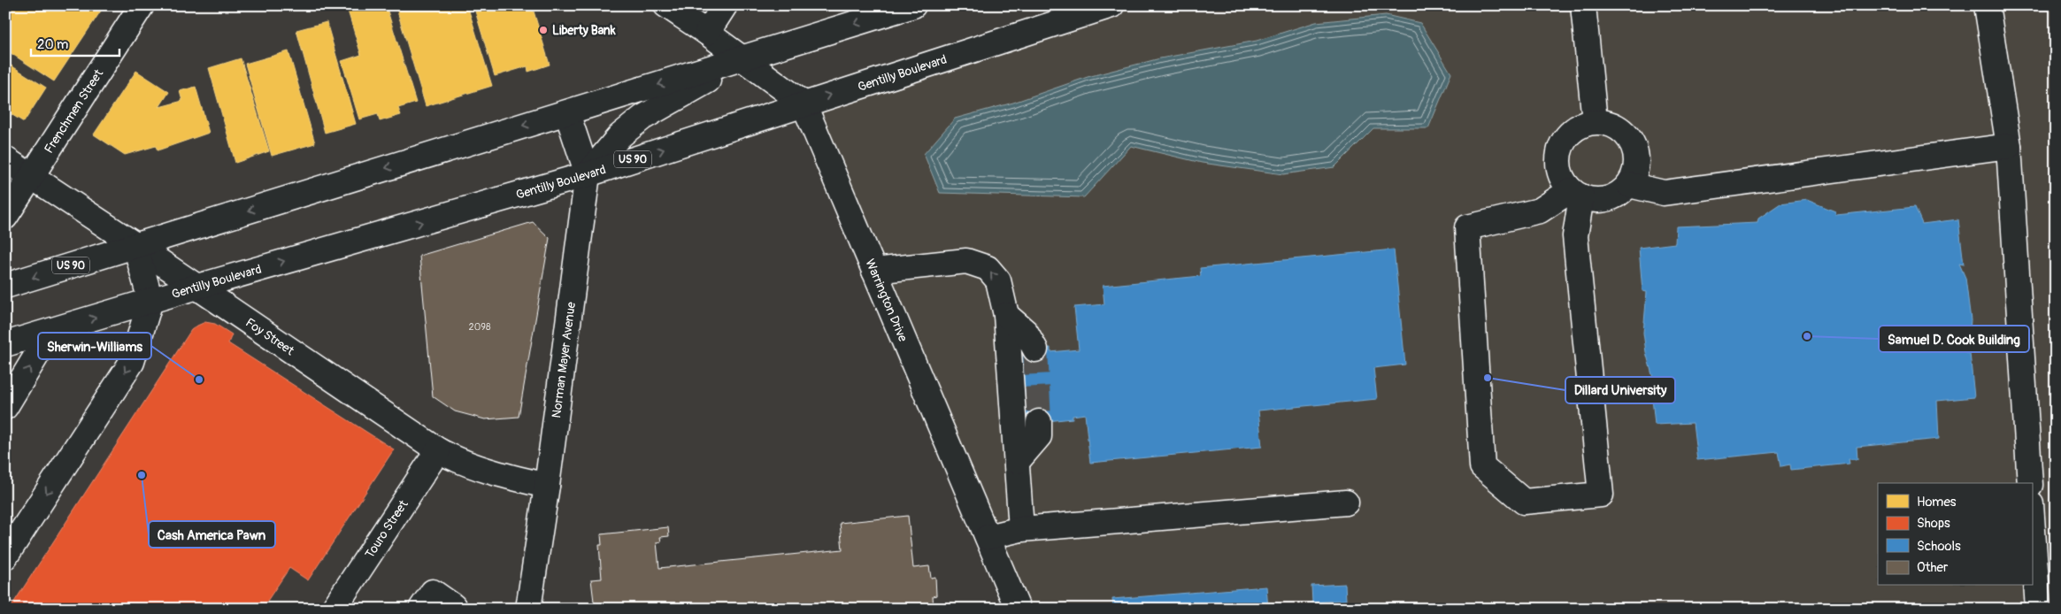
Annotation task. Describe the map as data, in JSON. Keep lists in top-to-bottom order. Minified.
{"streets":{"street":["Gentilly Boulevard","Frenchmen Street","US 90","Warrington Drive","Foy Street","Norman Mayer Avenue","Touro Street"]},"crossings":[["Gentilly Boulevard","Warrington Drive"],["Gentilly Boulevard","Foy Street"],["Gentilly Boulevard","Norman Mayer Avenue"],["Frenchmen Street","Foy Street"],["US 90","Foy Street"],["US 90","Norman Mayer Avenue"],["Foy Street","Norman Mayer Avenue"],["Foy Street","Touro Street"]],"places":["Liberty Bank","Samuel D. Cook Building","Dillard University","Sherwin-Williams","Cash America Pawn"],"house_numbers":["2098"],"legend":["Homes","Shops","Schools","Other"],"scale_bar":"20 m"}
